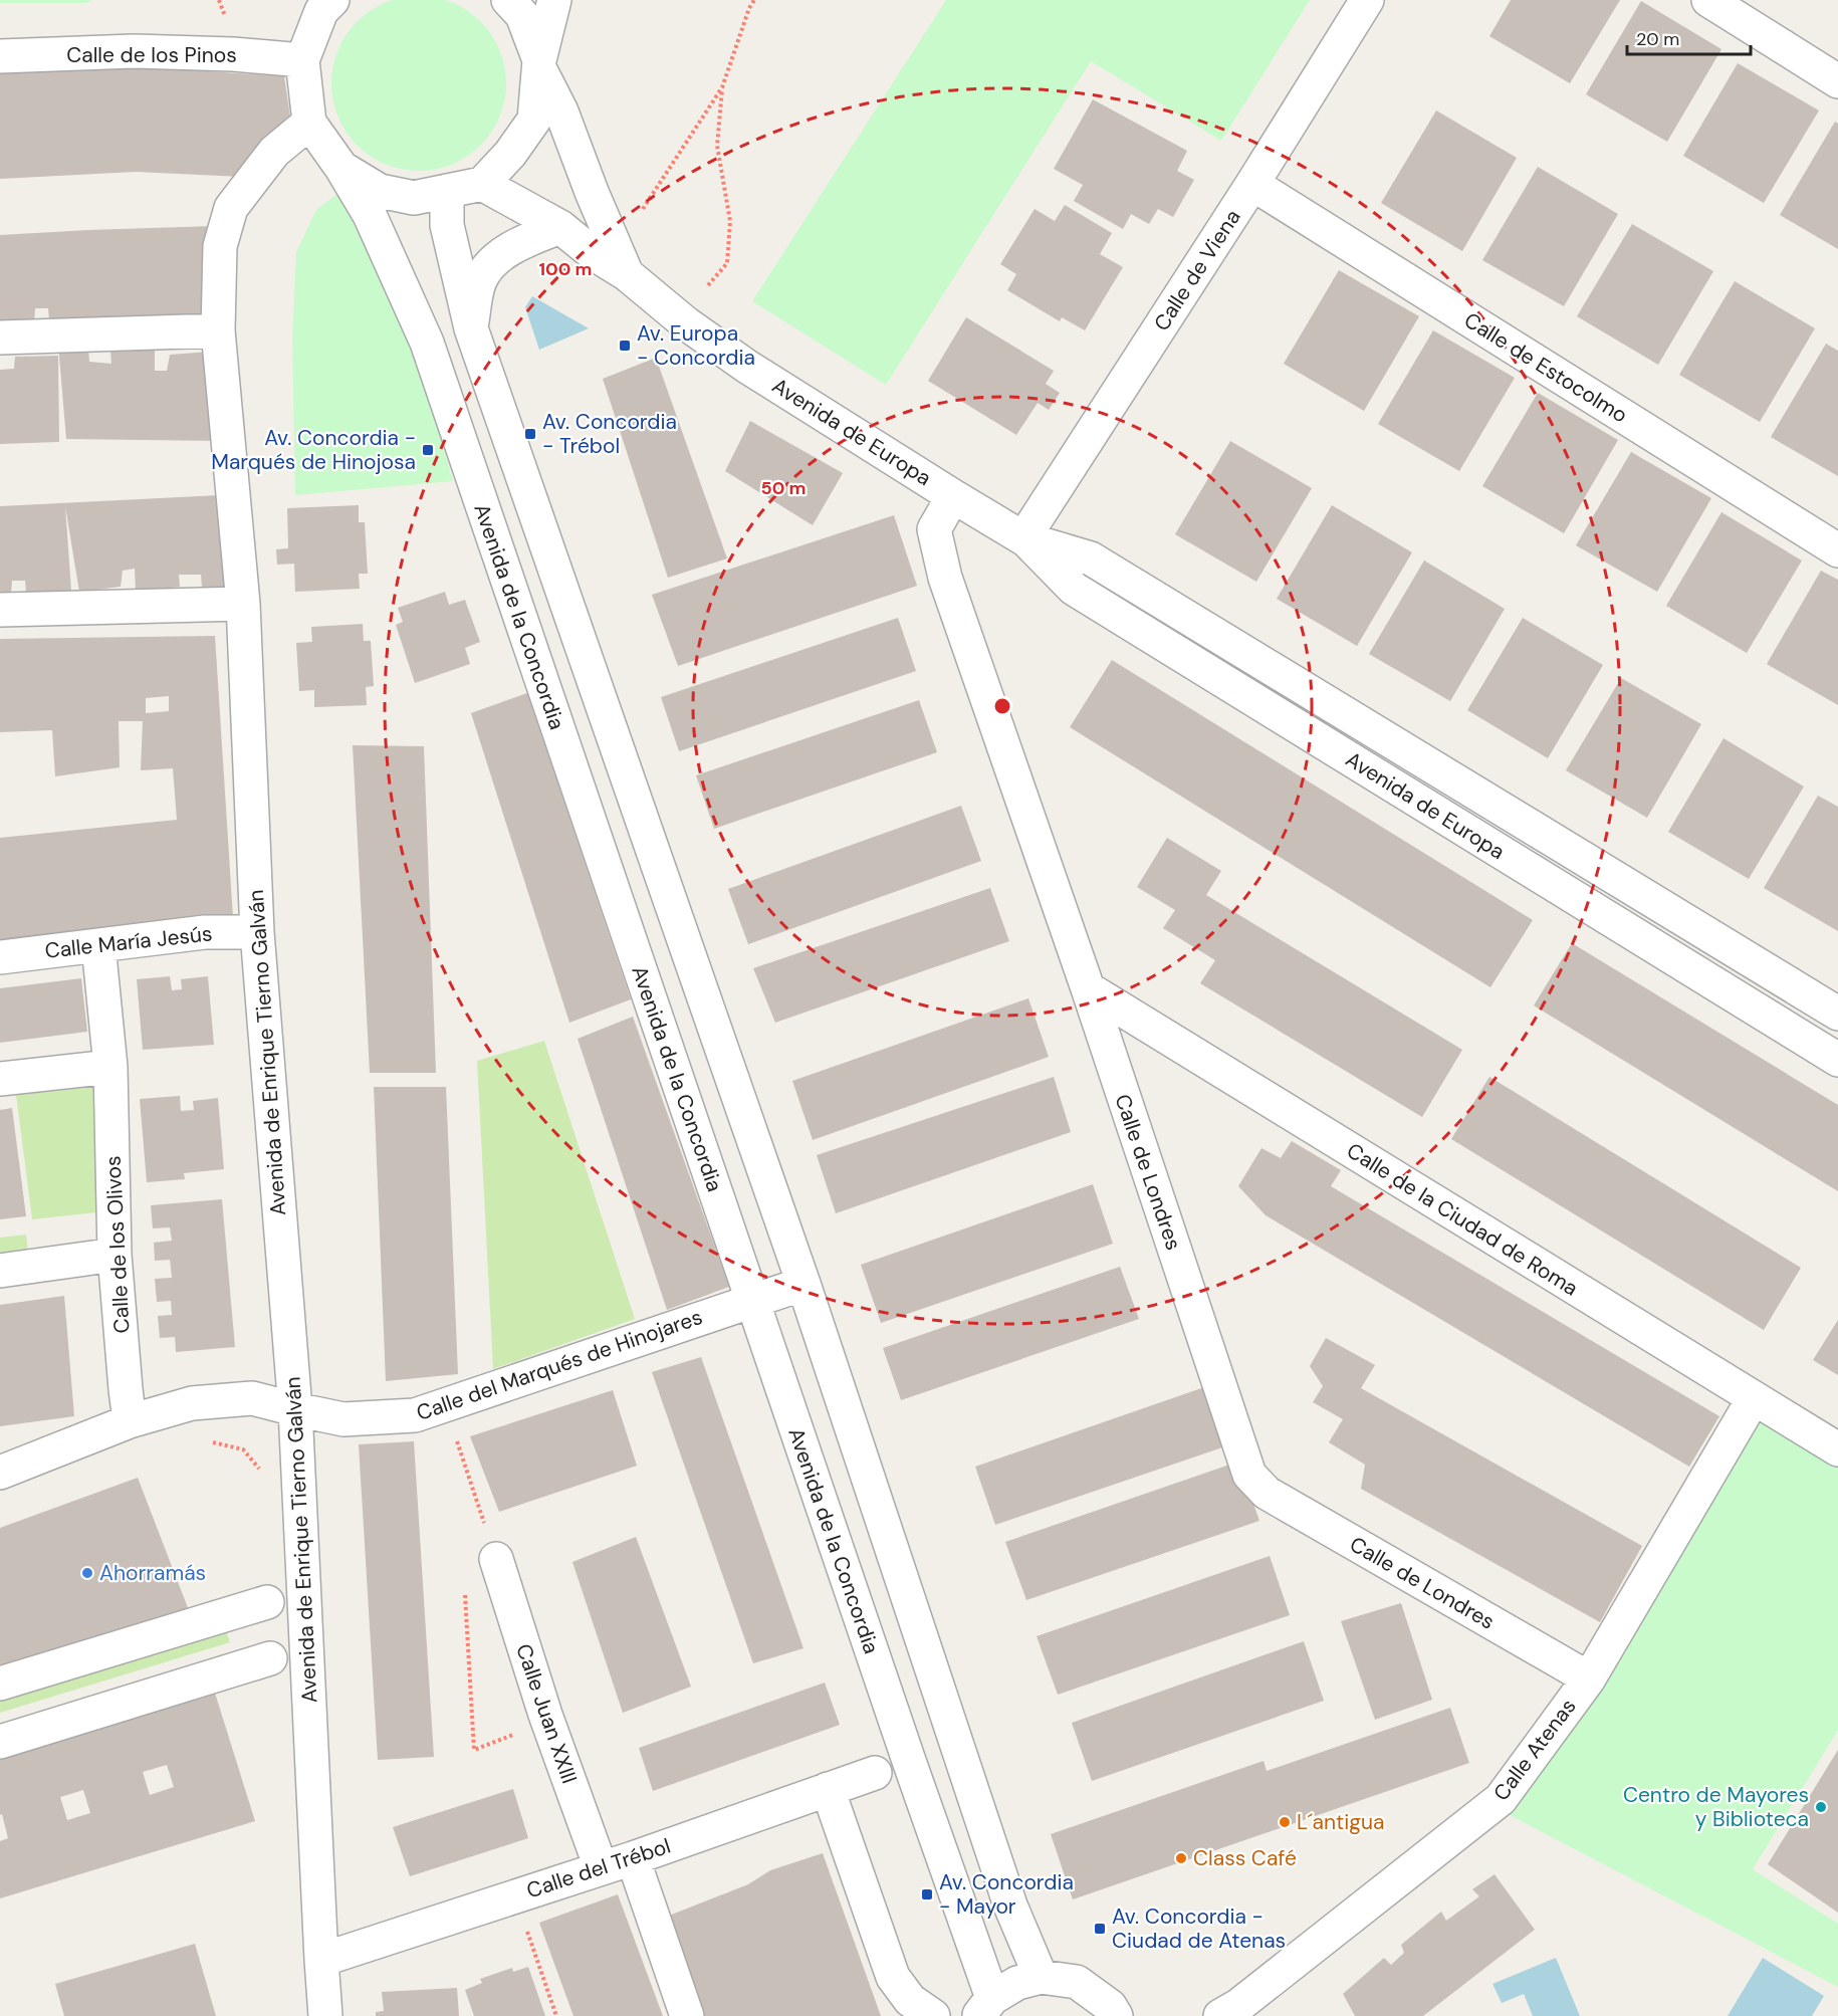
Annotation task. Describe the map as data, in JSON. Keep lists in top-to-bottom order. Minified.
{"streets":{"street":["Calle de los Pinos","Calle de Viena","Calle de Estocolmo","Avenida de Europa","Avenida de la Concordia","Calle María Jesús","Avenida de Enrique Tierno Galván","Calle de Londres","Calle de la Ciudad de Roma","Calle de los Olivos","Calle del Marqués de Hinojares","Calle Juan XXIII","Calle Atenas","Calle del Trébol"]},"crossings":[["Calle de Viena","Calle de Estocolmo"],["Calle de Viena","Avenida de Europa"],["Avenida de Europa","Calle de Londres"],["Avenida de la Concordia","Avenida de Enrique Tierno Galván"],["Avenida de la Concordia","Calle del Marqués de Hinojares"],["Calle María Jesús","Avenida de Enrique Tierno Galván"],["Calle María Jesús","Calle de los Olivos"],["Avenida de Enrique Tierno Galván","Calle del Marqués de Hinojares"],["Avenida de Enrique Tierno Galván","Calle del Trébol"],["Calle de Londres","Calle de la Ciudad de Roma"],["Calle de Londres","Calle Atenas"],["Calle de la Ciudad de Roma","Calle Atenas"],["Calle de los Olivos","Calle del Marqués de Hinojares"],["Calle Juan XXIII","Calle del Trébol"]],"places":{"transit":["Av. Europa - Concordia","Av. Concordia - Trébol","Av. Concordia - Marqués de Hinojosa","Av. Concordia - Mayor","Av. Concordia - Ciudad de Atenas"],"other":["Ahorramás","Centro de Mayores y Biblioteca","L´antigua","Class Café"]},"scale_bar":"20 m","rings":["100 m","50 m"]}
